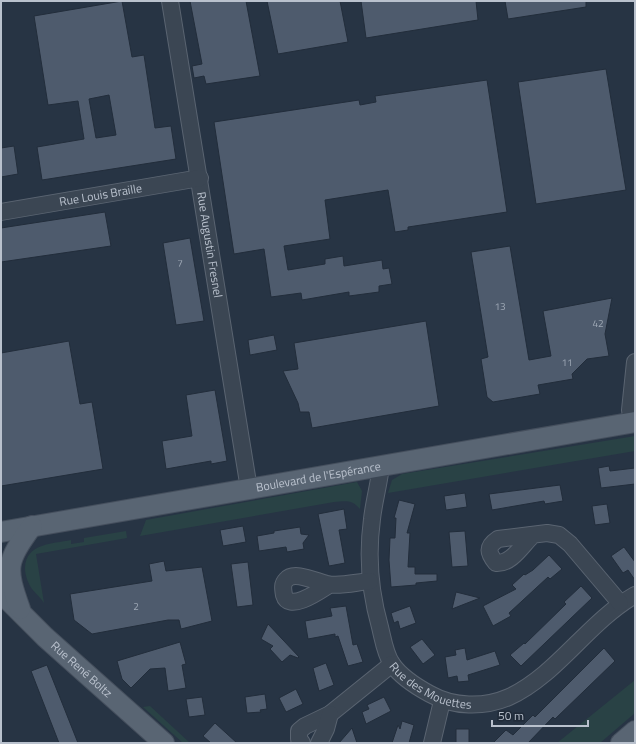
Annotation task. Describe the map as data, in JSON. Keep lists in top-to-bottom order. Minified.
{"streets":{"main road":["Boulevard de l'Espérance","Rue René Boltz"],"street":["Rue Louis Braille","Rue Augustin Fresnel","Rue des Mouettes"]},"crossings":[["Rue Louis Braille","Rue Augustin Fresnel"],["Rue Augustin Fresnel","Boulevard de l'Espérance"],["Boulevard de l'Espérance","Rue des Mouettes"]],"house_numbers":["7","13","42","11","2"],"scale_bar":"50 m"}
